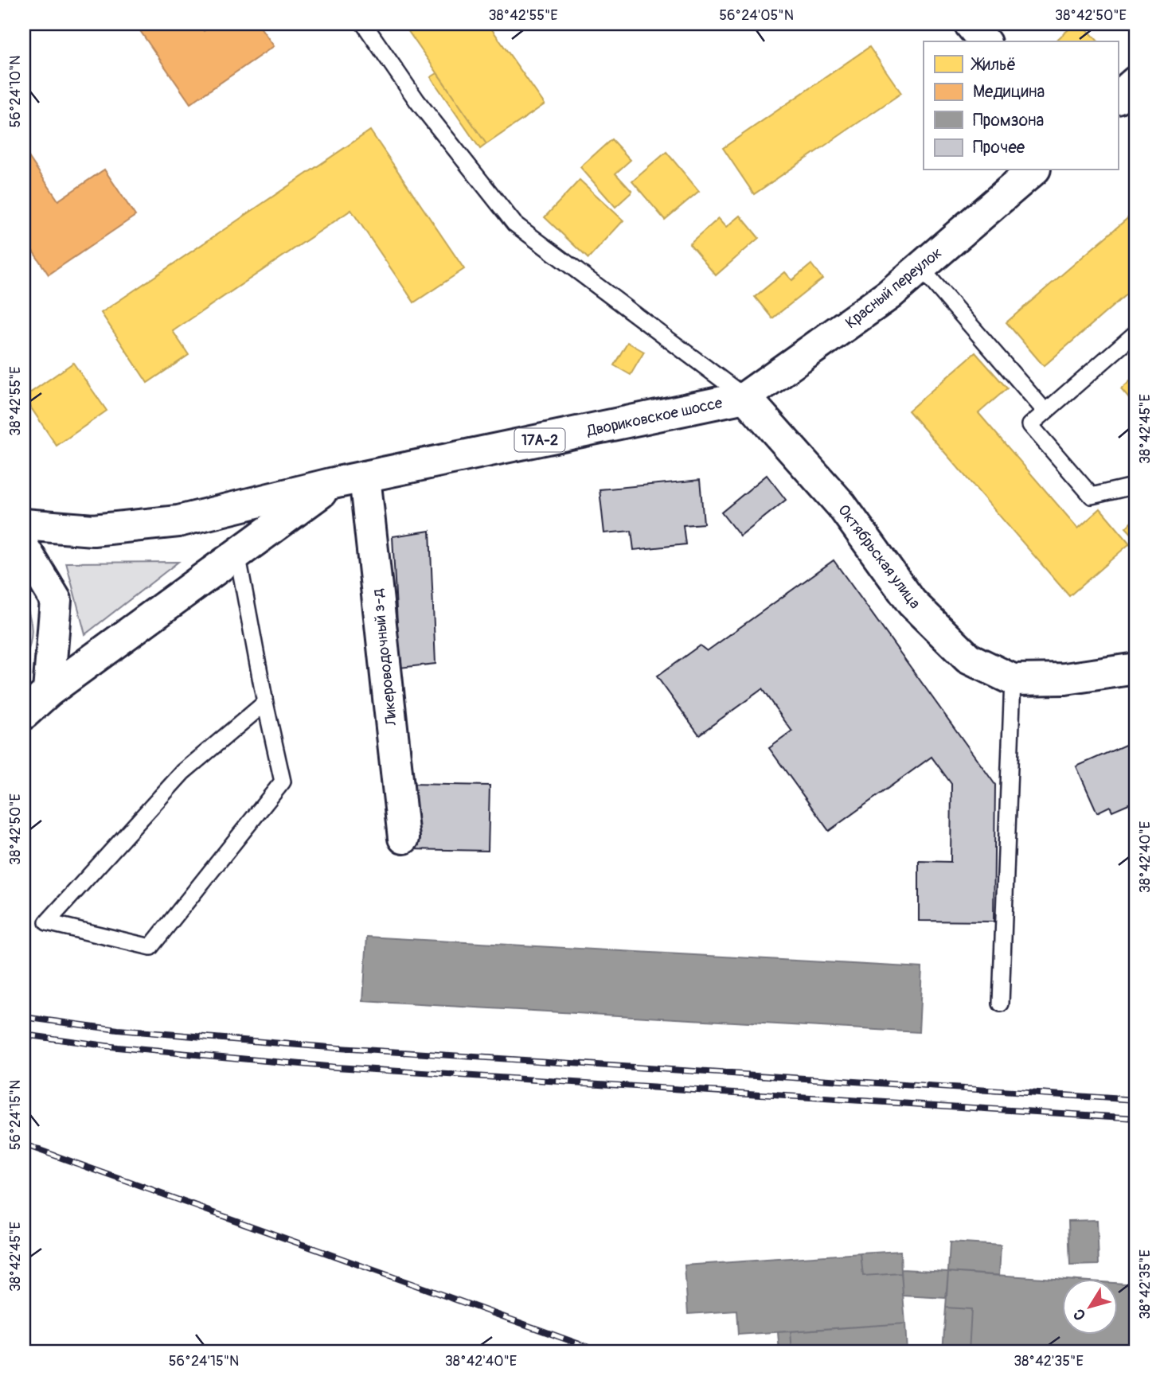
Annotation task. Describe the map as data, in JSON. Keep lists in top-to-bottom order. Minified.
{"streets":{"main road":["Красный переулок","Двориковское шоссе","17А-2","Октябрьская улица","Ликероводочный з-д"]},"crossings":[["Красный переулок","Двориковское шоссе"],["Красный переулок","Октябрьская улица"],["Двориковское шоссе","Октябрьская улица"],["Двориковское шоссе","Ликероводочный з-д"]],"legend":["Жильё","Медицина","Промзона","Прочее"],"north":"bottom left","coordinates":["38°42'55\"E","56°24'05\"N","38°42'50\"E","56°24'10\"N","38°42'45\"E","38°42'40\"E","56°24'15\"N","38°42'35\"E"]}
